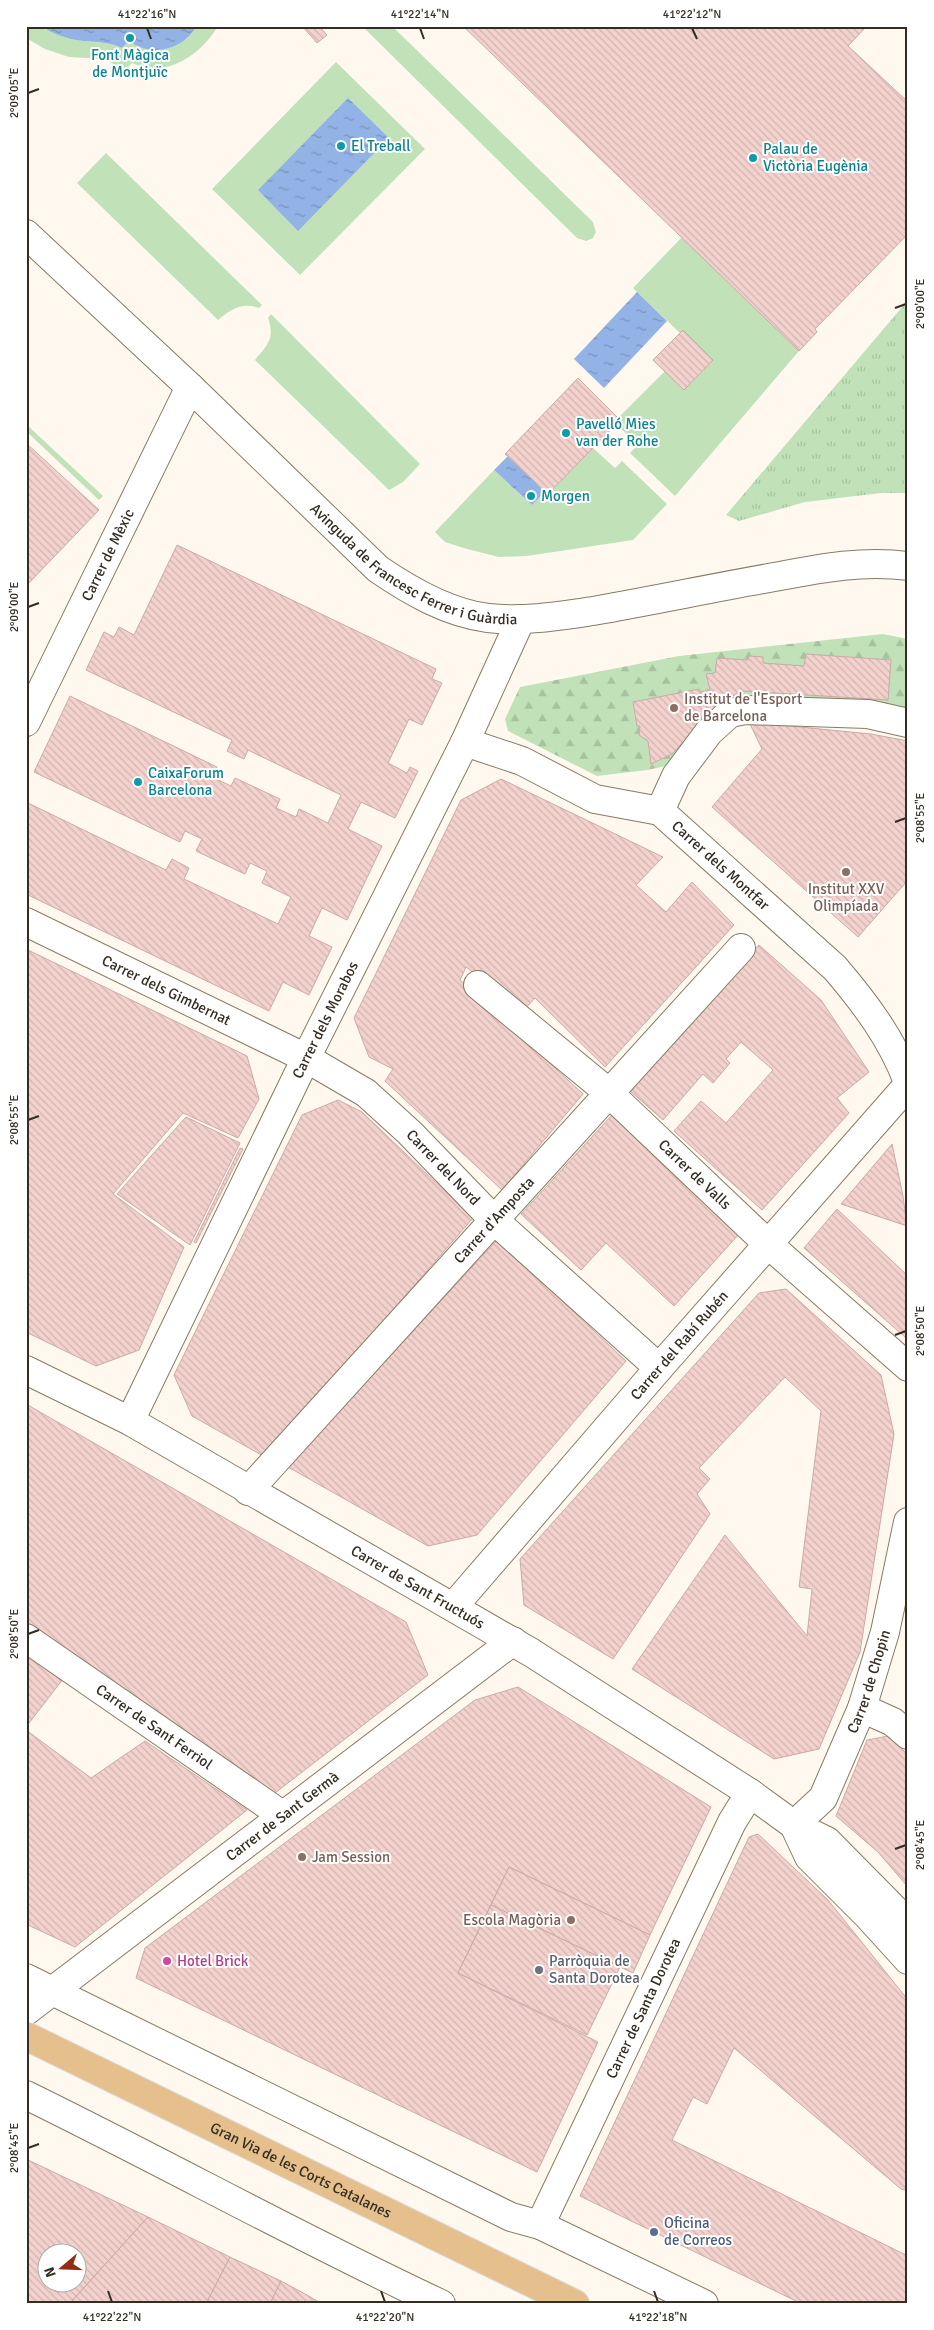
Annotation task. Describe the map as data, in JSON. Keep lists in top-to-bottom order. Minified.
{"streets":{"main road":["Gran Via de les Corts Catalanes"],"street":["Carrer de Mèxic","Avinguda de Francesc Ferrer i Guàrdia","Carrer dels Montfar","Carrer dels Gimbernat","Carrer dels Morabos","Carrer del Nord","Carrer de Valls","Carrer d'Amposta","Carrer del Rabí Rubén","Carrer de Sant Fructuós","Carrer de Chopin","Carrer de Sant Ferriol","Carrer de Sant Germà","Carrer de Santa Dorotea"]},"crossings":[["Carrer de Mèxic","Avinguda de Francesc Ferrer i Guàrdia"],["Avinguda de Francesc Ferrer i Guàrdia","Carrer dels Morabos"],["Carrer dels Montfar","Carrer dels Morabos"],["Carrer dels Montfar","Carrer del Rabí Rubén"],["Carrer dels Gimbernat","Carrer dels Morabos"],["Carrer dels Gimbernat","Carrer del Nord"],["Carrer dels Morabos","Carrer del Nord"],["Carrer dels Morabos","Carrer de Sant Fructuós"],["Carrer del Nord","Carrer d'Amposta"],["Carrer del Nord","Carrer del Rabí Rubén"],["Carrer de Valls","Carrer d'Amposta"],["Carrer de Valls","Carrer del Rabí Rubén"],["Carrer d'Amposta","Carrer de Sant Fructuós"],["Carrer del Rabí Rubén","Carrer de Sant Fructuós"],["Carrer de Sant Fructuós","Carrer de Chopin"],["Carrer de Sant Fructuós","Carrer de Sant Germà"],["Carrer de Sant Fructuós","Carrer de Santa Dorotea"],["Carrer de Sant Ferriol","Carrer de Sant Germà"]],"places":["Font Màgica de Montjuïc","El Treball","Palau de Victòria Eugènia","Pavelló Mies van der Rohe","Morgen","Institut de l'Esport de Barcelona","CaixaForum Barcelona","Institut XXV Olimpíada","Jam Session","Escola Magòria","Hotel Brick","Parròquia de Santa Dorotea","Oficina de Correos"],"north":"left","coordinates":["41°22'16\"N","41°22'14\"N","41°22'12\"N","2°09'05\"E","2°09'00\"E","2°08'55\"E","2°08'50\"E","2°08'45\"E","41°22'22\"N","41°22'20\"N","41°22'18\"N"]}
